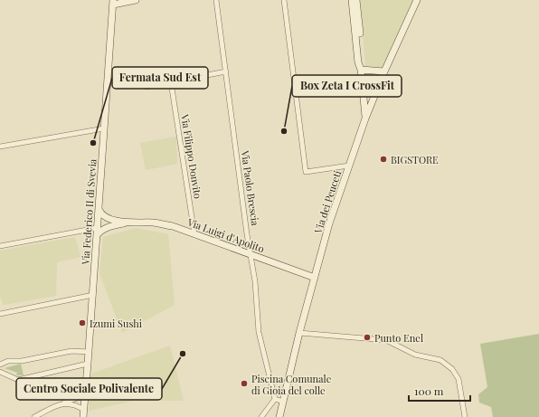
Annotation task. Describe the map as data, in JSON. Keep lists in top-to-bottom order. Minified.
{"streets":{"main road":["Via dei Peuceti","Via Federico II di Svevia","Via Luigi d'Apolito"],"street":["Via Filippo Donvito","Via Paolo Brescia"]},"crossings":[["Via Filippo Donvito","Via Luigi d'Apolito"],["Via Paolo Brescia","Via Luigi d'Apolito"],["Via dei Peuceti","Via Luigi d'Apolito"],["Via Federico II di Svevia","Via Luigi d'Apolito"]],"places":["Box Zeta I CrossFit","Fermata Sud Est","BIGSTORE","Izumi Sushi","Punto Enel","Centro Sociale Polivalente","Piscina Comunale di Gioia del colle"],"scale_bar":"100 m"}
